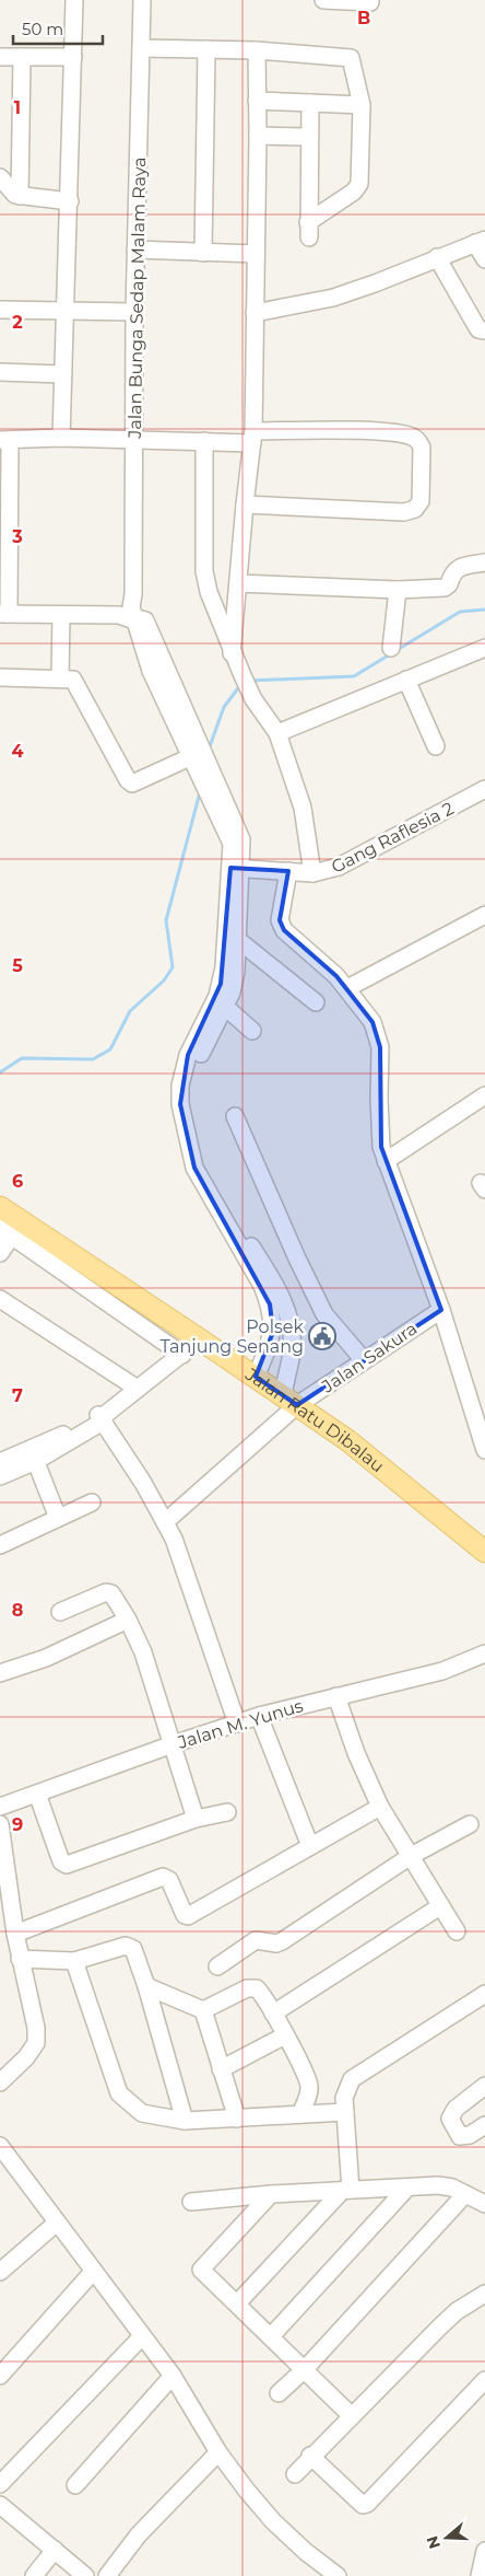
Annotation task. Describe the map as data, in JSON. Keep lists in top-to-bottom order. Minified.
{"streets":{"main road":["Jalan Ratu Dibalau"],"street":["Jalan Bunga Sedap Malam Raya","Gang Raflesia 2","Jalan Sakura","Jalan M. Yunus"]},"crossings":[["Jalan Bunga Sedap Malam Raya","Gang Raflesia 2"],["Jalan Bunga Sedap Malam Raya","Jalan Sakura"],["Jalan Bunga Sedap Malam Raya","Jalan Ratu Dibalau"],["Jalan Sakura","Jalan Ratu Dibalau"]],"places":{"public building":["Polsek Tanjung Senang"]},"scale_bar":"50 m","north":"left","grid":{"columns":["B"],"rows":["1","2","3","4","5","6","7","8","9"]}}
